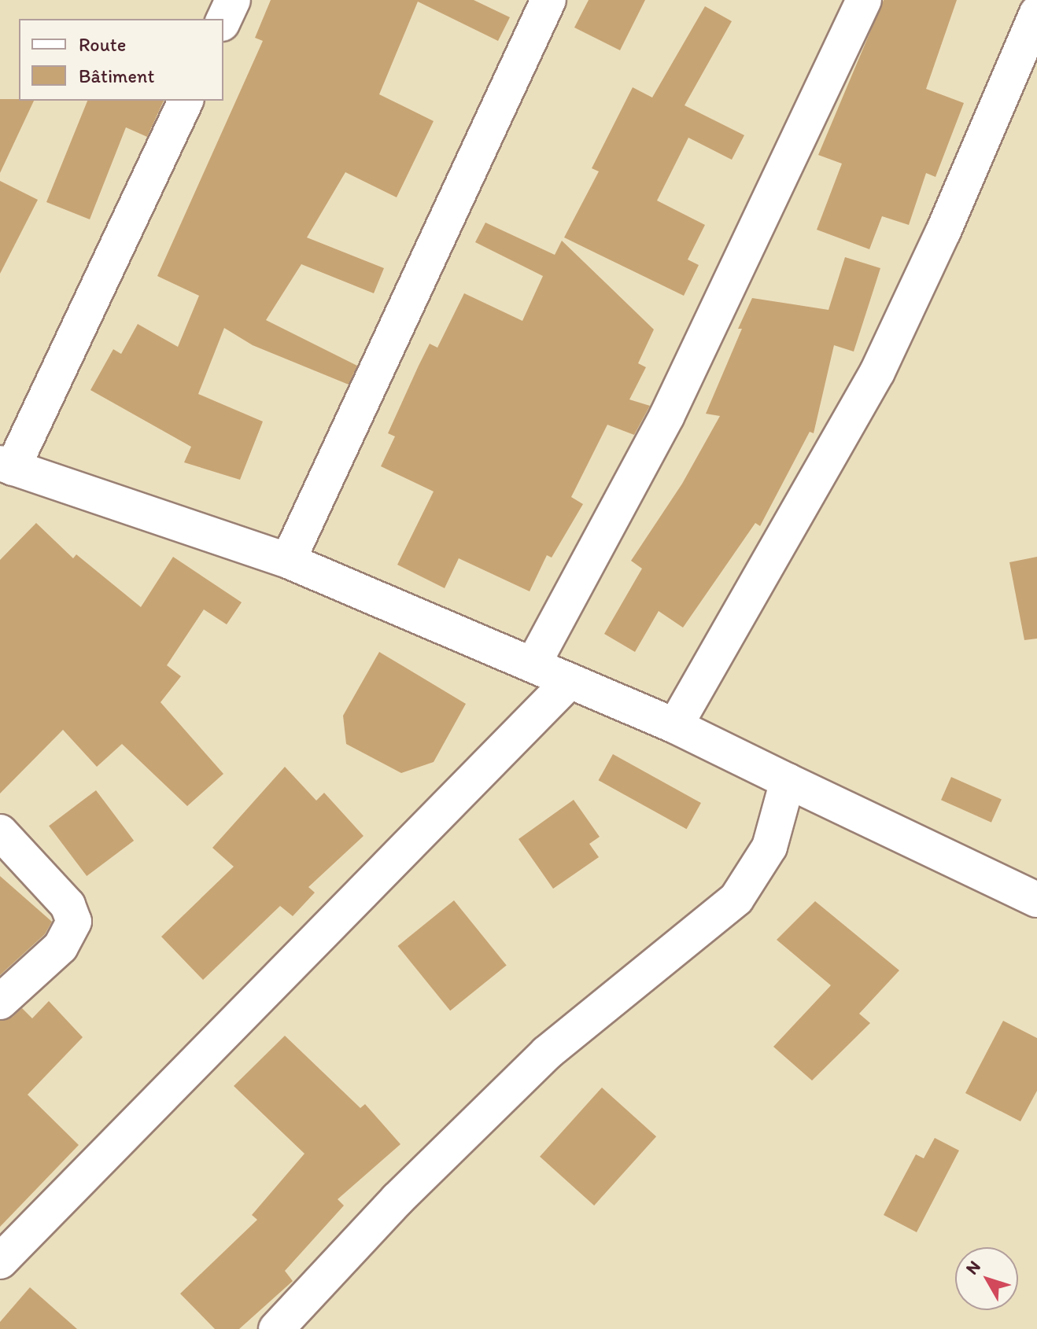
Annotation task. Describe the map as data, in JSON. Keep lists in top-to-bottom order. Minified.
{"legend":["Route","Bâtiment"],"north":"top left"}
